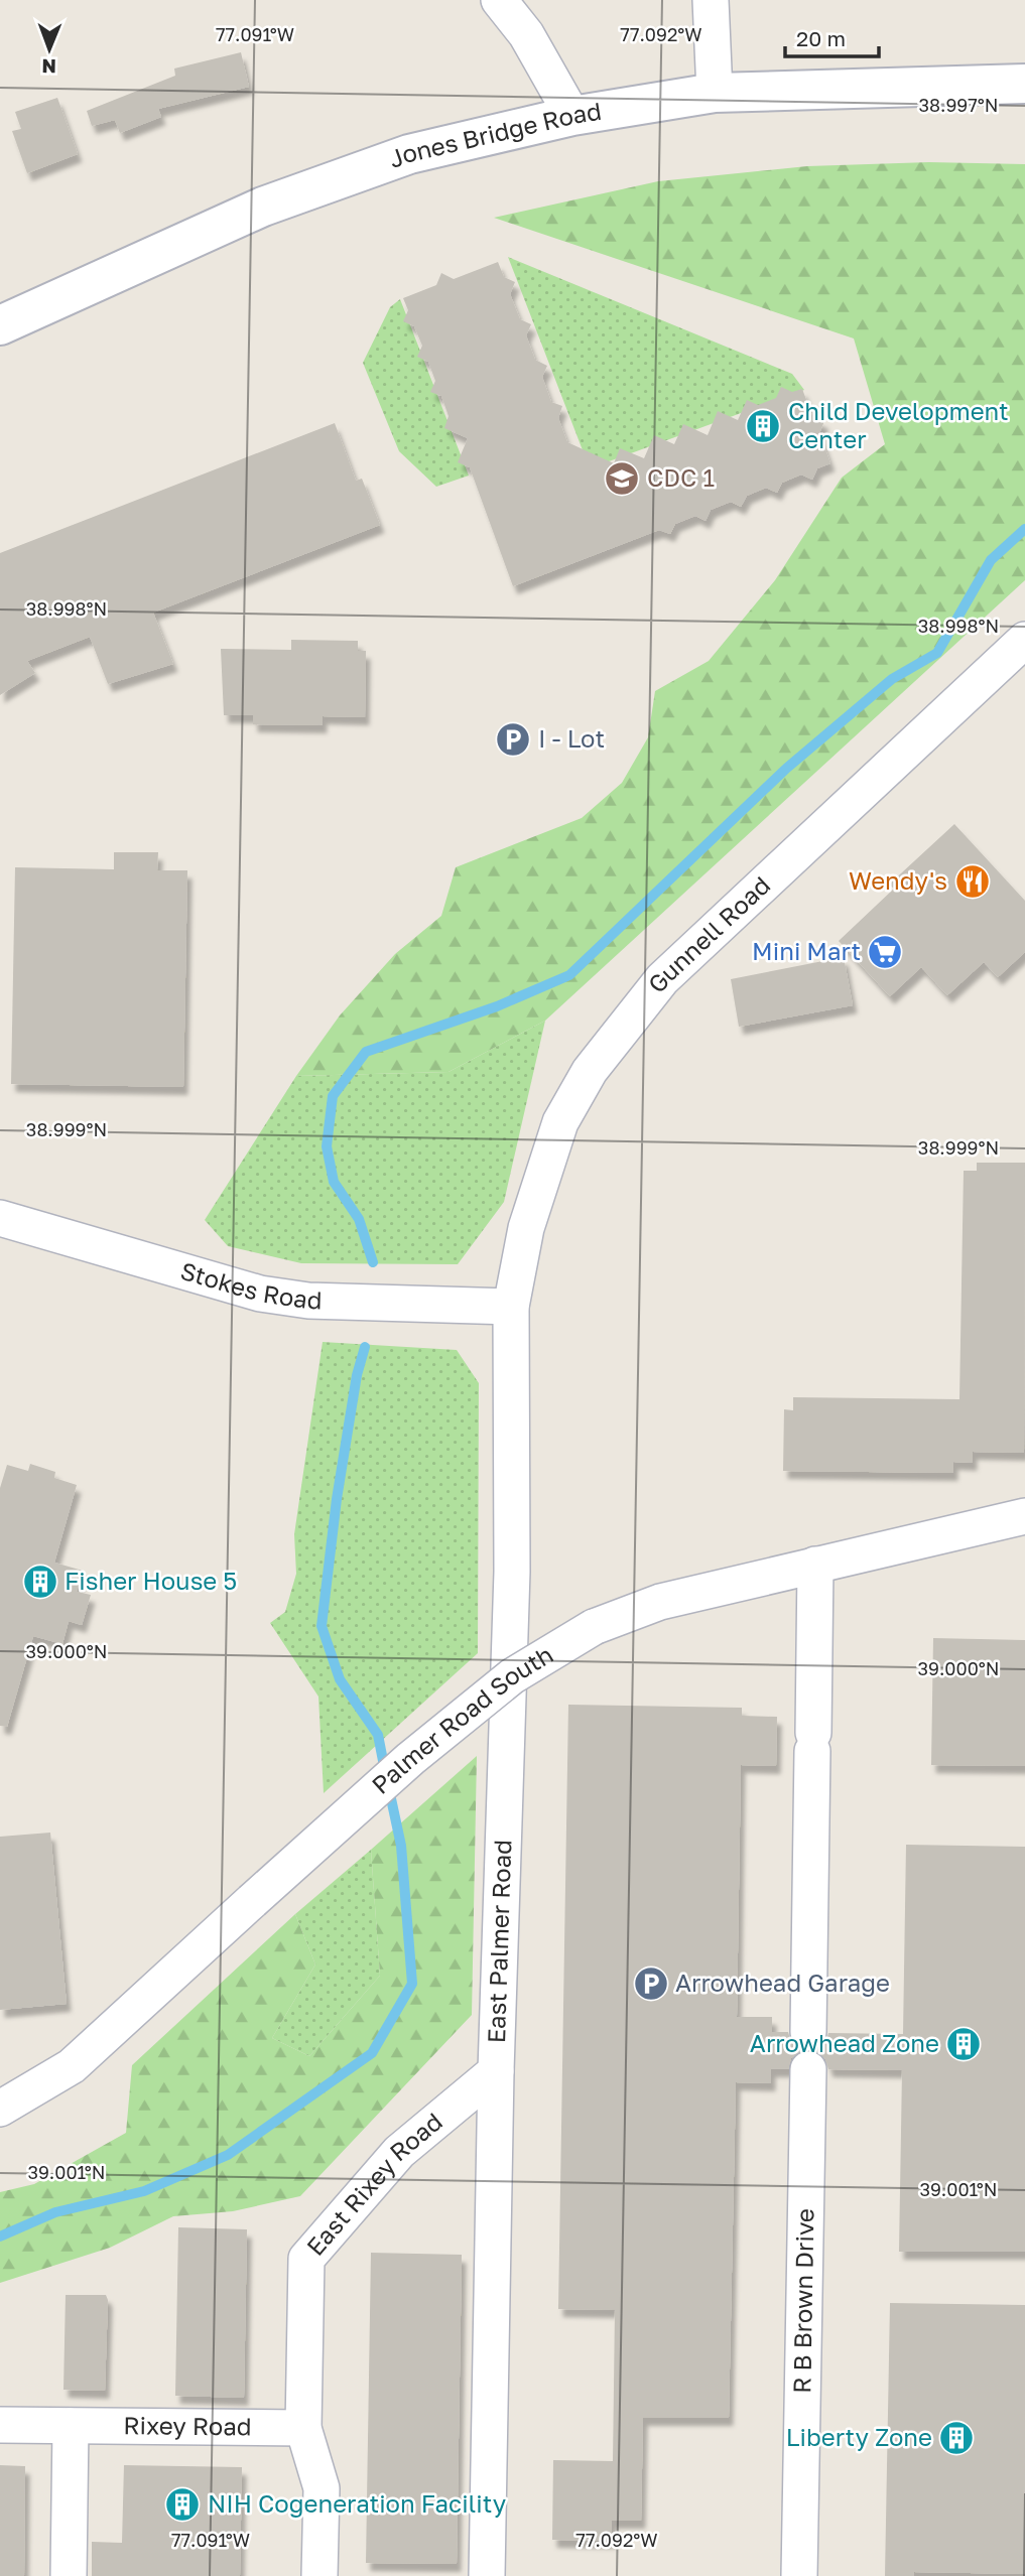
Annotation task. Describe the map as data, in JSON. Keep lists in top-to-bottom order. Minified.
{"streets":{"main road":["Jones Bridge Road"],"street":["Gunnell Road","Stokes Road","Palmer Road South","East Palmer Road","East Rixey Road","R B Brown Drive","Rixey Road"]},"crossings":[["Gunnell Road","Stokes Road"],["Gunnell Road","East Palmer Road"],["Stokes Road","East Palmer Road"],["East Palmer Road","East Rixey Road"],["East Rixey Road","Rixey Road"]],"places":{"building":["Child Development Center","Fisher House 5","Arrowhead Zone","Liberty Zone","NIH Cogeneration Facility"],"school or university":["CDC 1"],"parking":["I - Lot","Arrowhead Garage"],"restaurant":["Wendy's"],"supermarket":["Mini Mart"]},"scale_bar":"20 m","north":"bottom","coordinates":["77.091°W","77.092°W","38.997°N","38.998°N","38.999°N","39.000°N","39.001°N"]}
